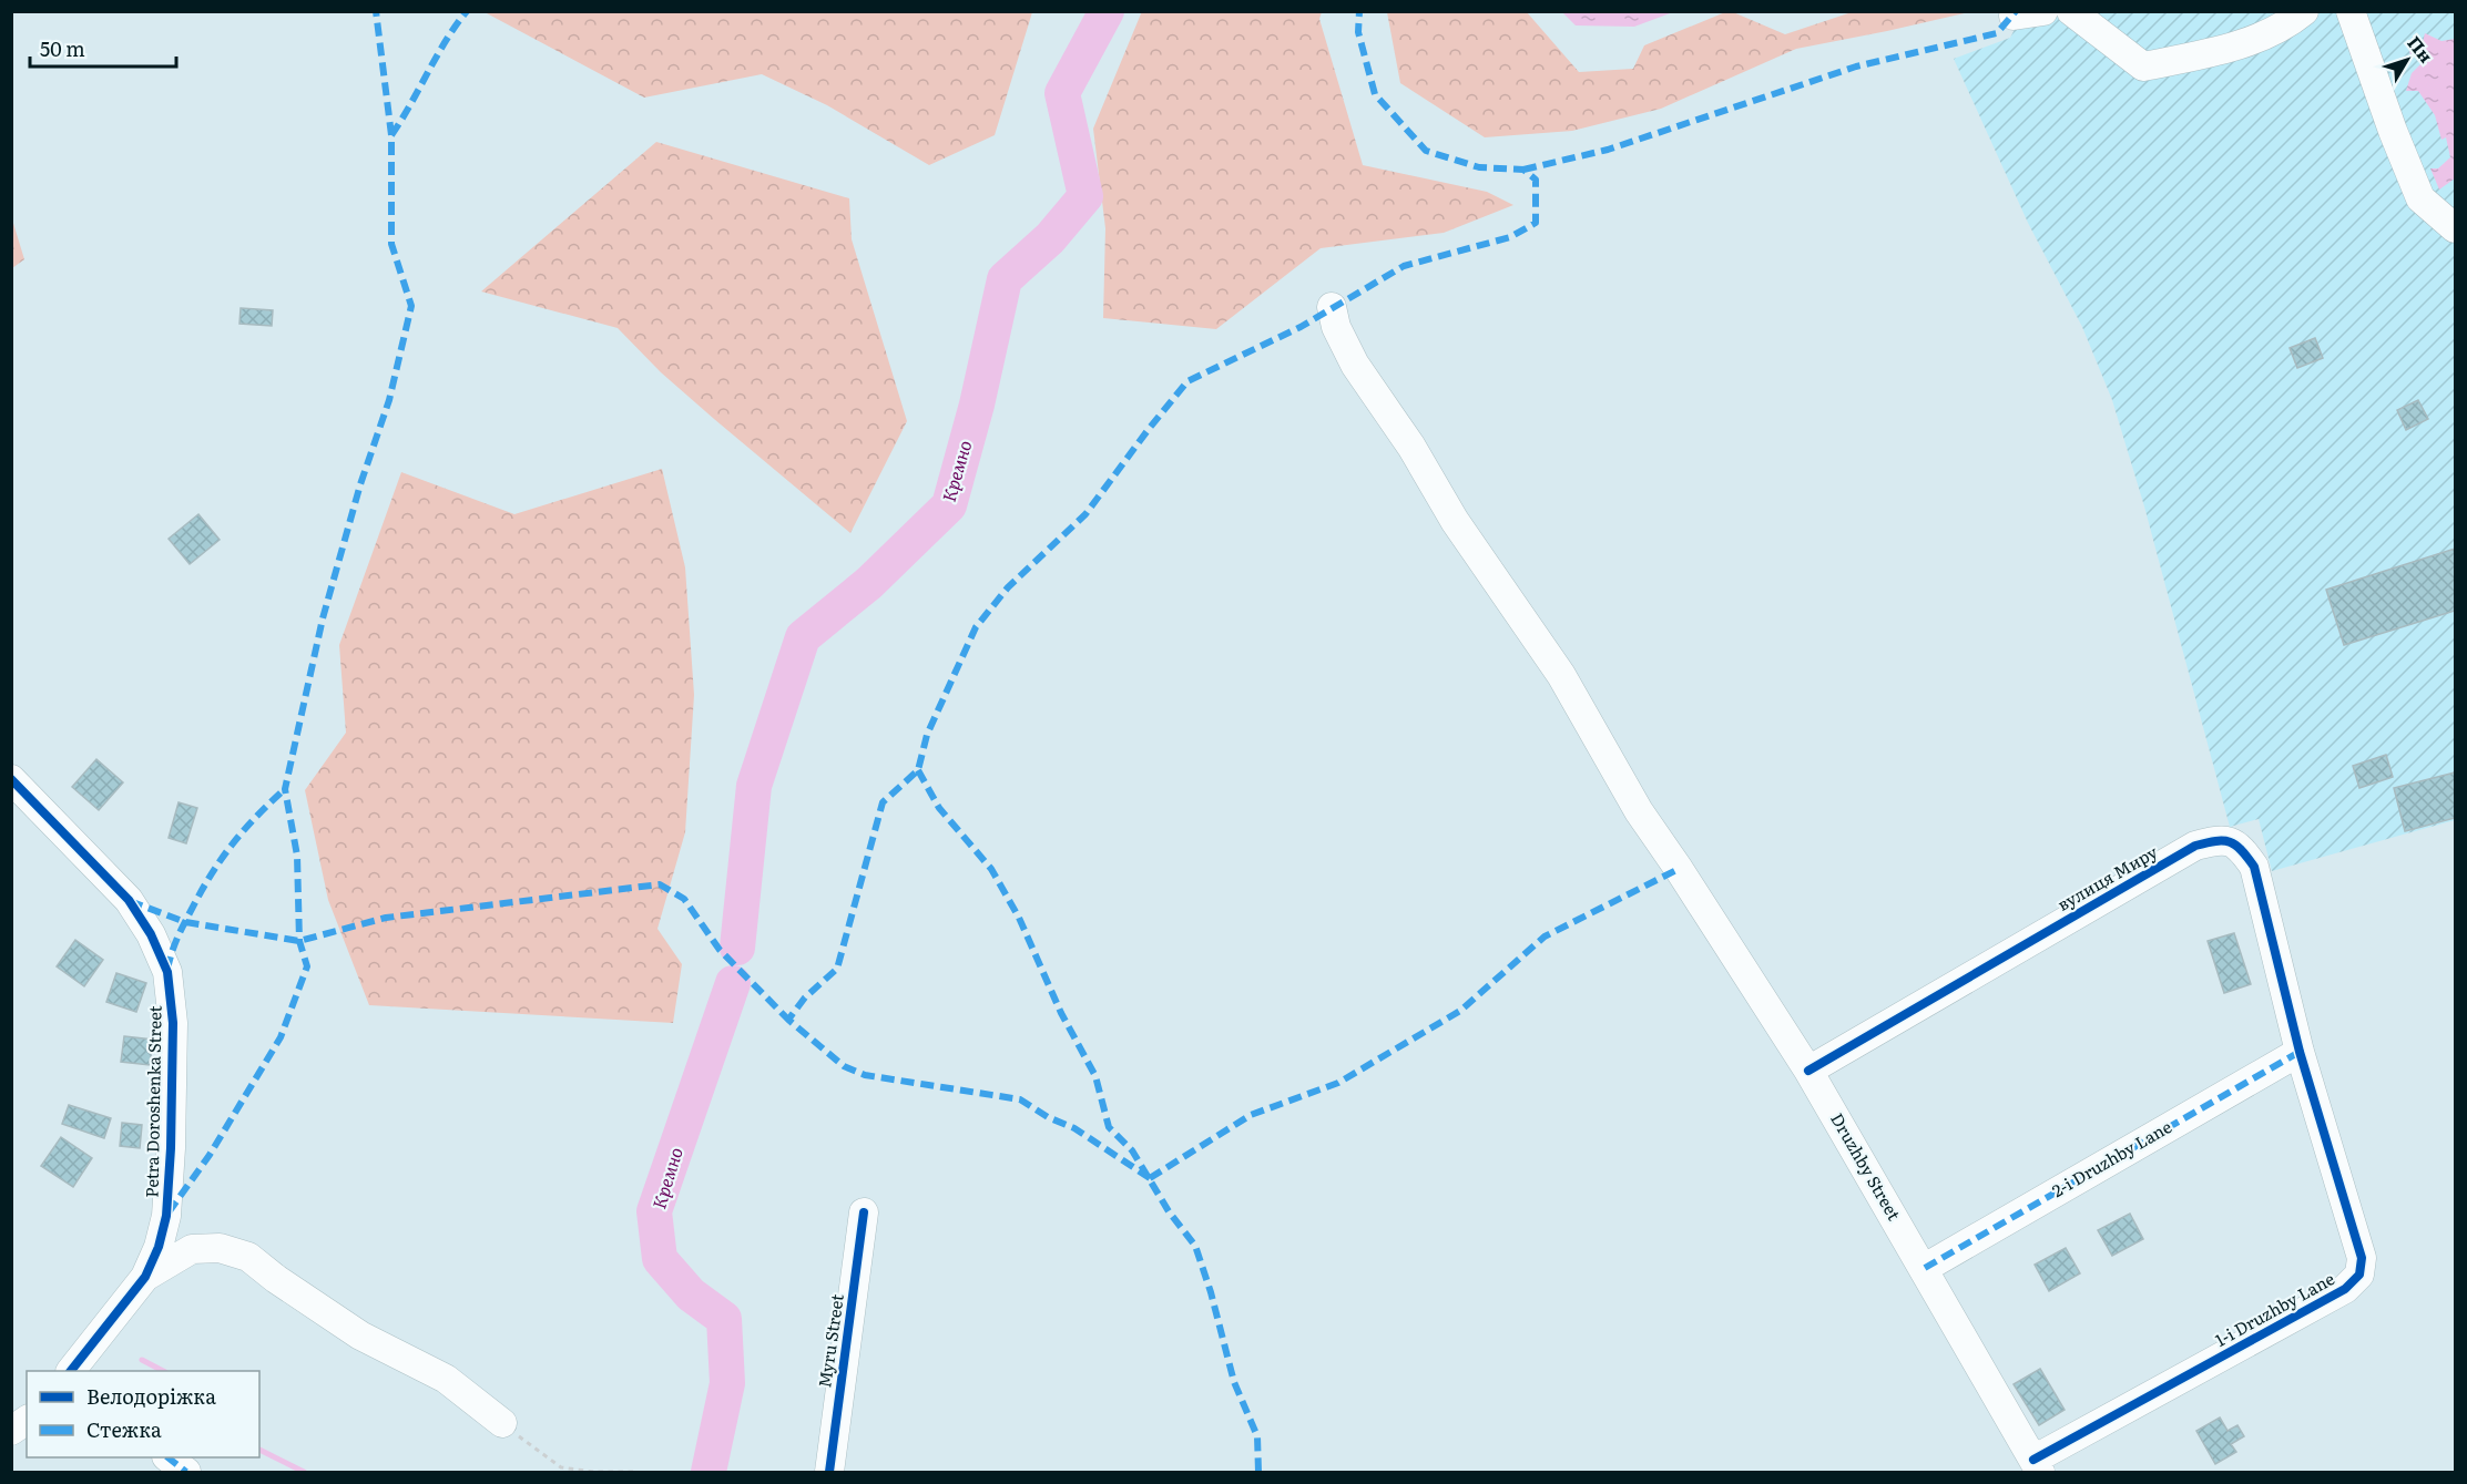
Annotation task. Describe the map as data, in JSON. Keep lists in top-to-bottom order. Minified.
{"streets":{"street":["вулиця Миру","Petra Doroshenka Street","2-i Druzhby Lane","Druzhby Street","1-i Druzhby Lane","Myru Street"]},"crossings":[["вулиця Миру","2-i Druzhby Lane"],["вулиця Миру","Druzhby Street"],["вулиця Миру","1-i Druzhby Lane"],["2-i Druzhby Lane","Druzhby Street"],["2-i Druzhby Lane","1-i Druzhby Lane"],["Druzhby Street","1-i Druzhby Lane"]],"water":["Кремно"],"legend":["Велодоріжка","Стежка"],"scale_bar":"50 m","north":"top right"}
